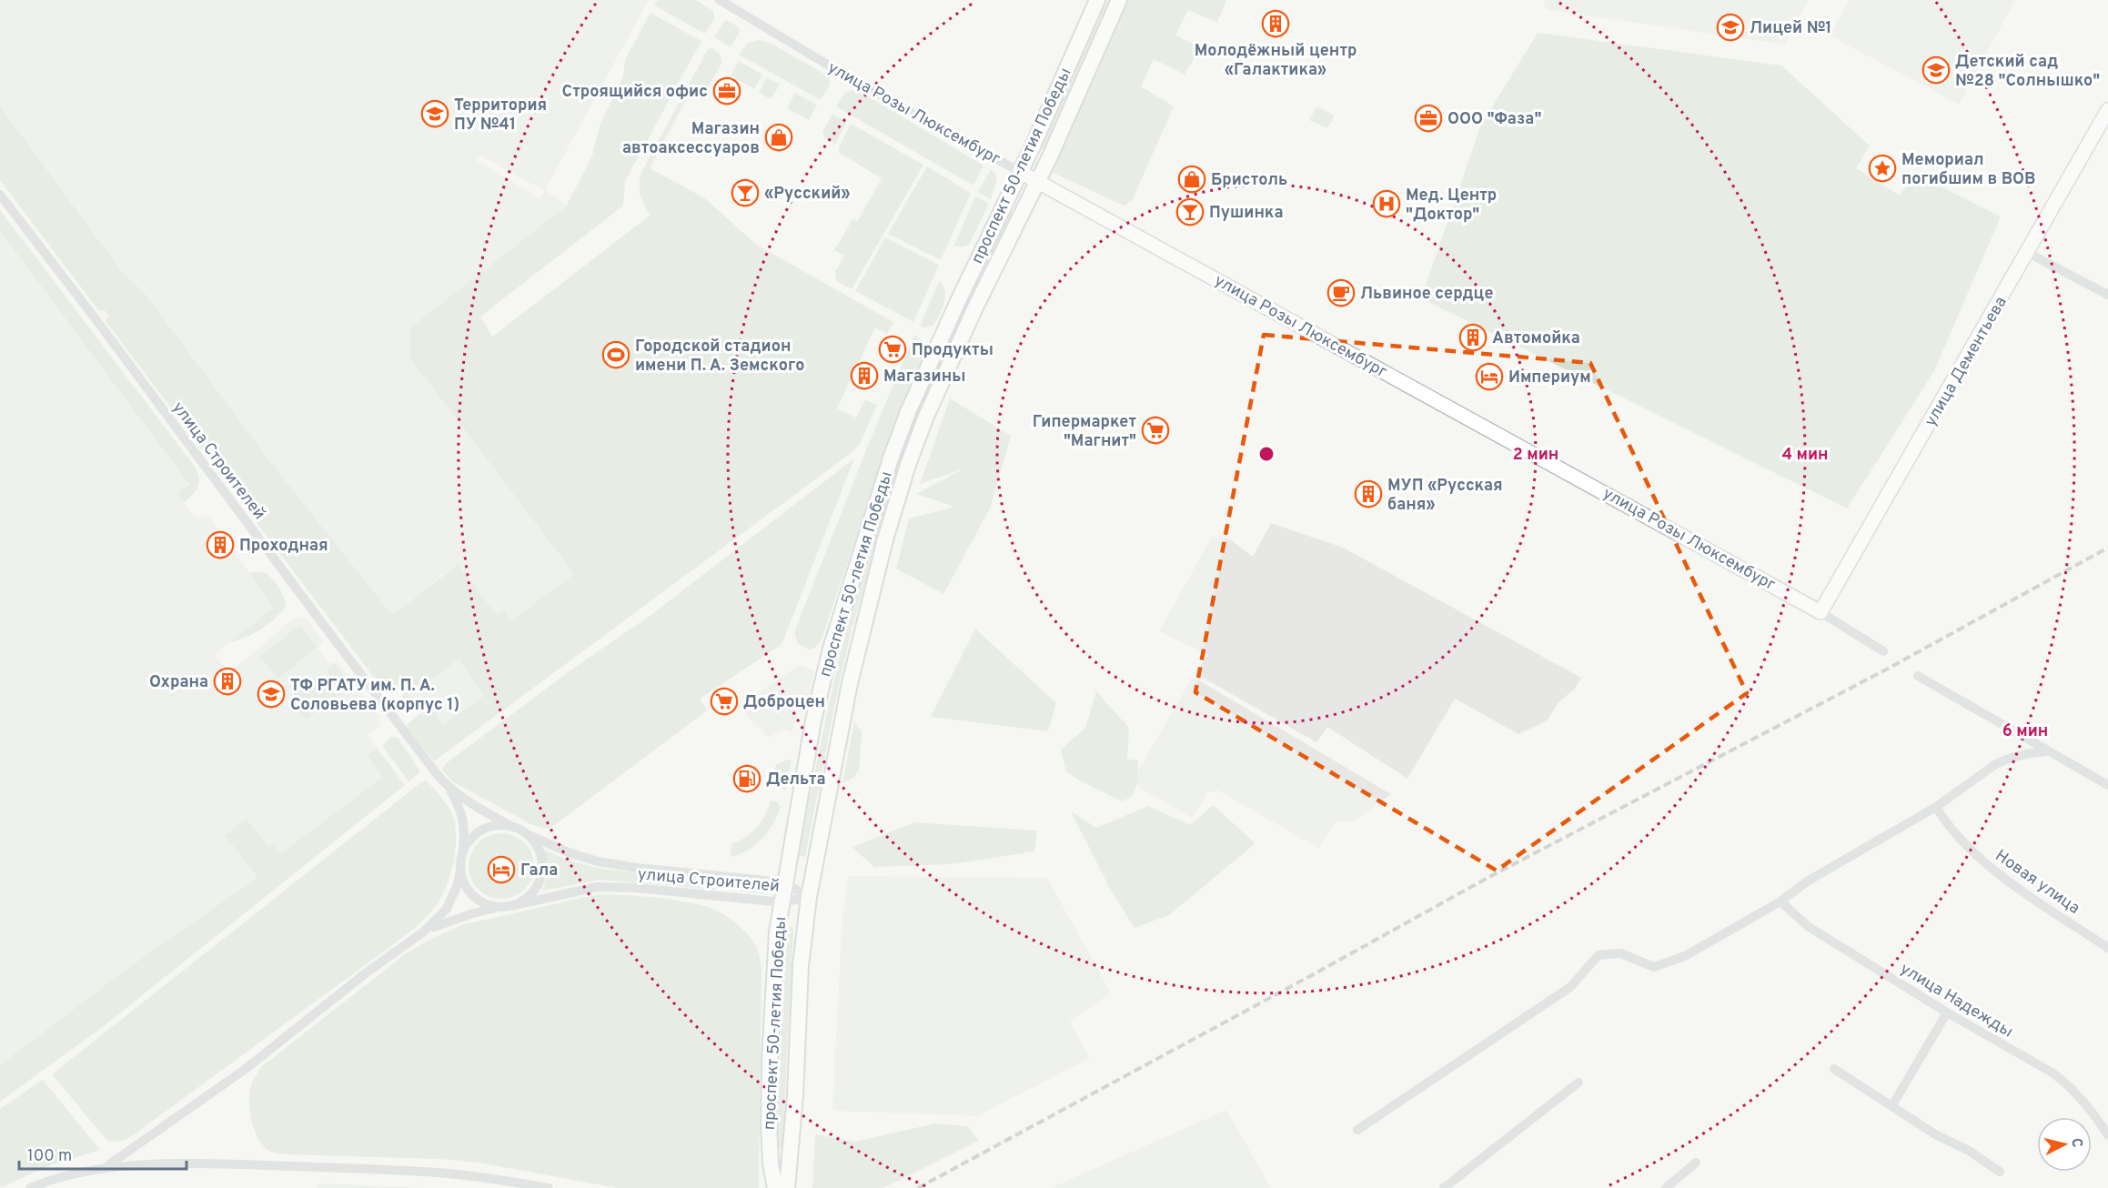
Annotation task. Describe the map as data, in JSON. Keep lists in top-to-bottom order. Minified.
{"streets":{"main road":["проспект 50-летия Победы"],"street":["улица Розы Люксембург","улица Дементьева","улица Строителей","Новая улица","улица Надежды"]},"crossings":[["улица Розы Люксембург","проспект 50-летия Победы"],["улица Розы Люксембург","улица Дементьева"],["проспект 50-летия Победы","улица Строителей"]],"places":{"building":["Молодёжный центр «Галактика»","Автомойка","Магазины","МУП «Русская баня»","Проходная","Охрана"],"school or university":["Лицей №1","Детский сад №28 \"Солнышко\"","Территория ПУ №41","ТФ РГАТУ им. П. А. Соловьева (корпус 1)"],"office":["Строящийся офис","ООО \"Фаза\""],"shop":["Магазин автоаксессуаров","Бристоль"],"place":["Мемориал погибшим в ВОВ"],"bar":["«Русский»","Пушинка"],"hospital":["Мед. Центр \"Доктор\""],"cafe":["Львиное сердце"],"supermarket":["Продукты","Гипермаркет \"Магнит\"","Доброцен"],"sports":["Городской стадион имени П. А. Земского"],"hotel":["Империум","Гала"],"fuel station":["Дельта"]},"scale_bar":"100 m","north":"right","rings":["2 мин","4 мин","6 мин"]}
